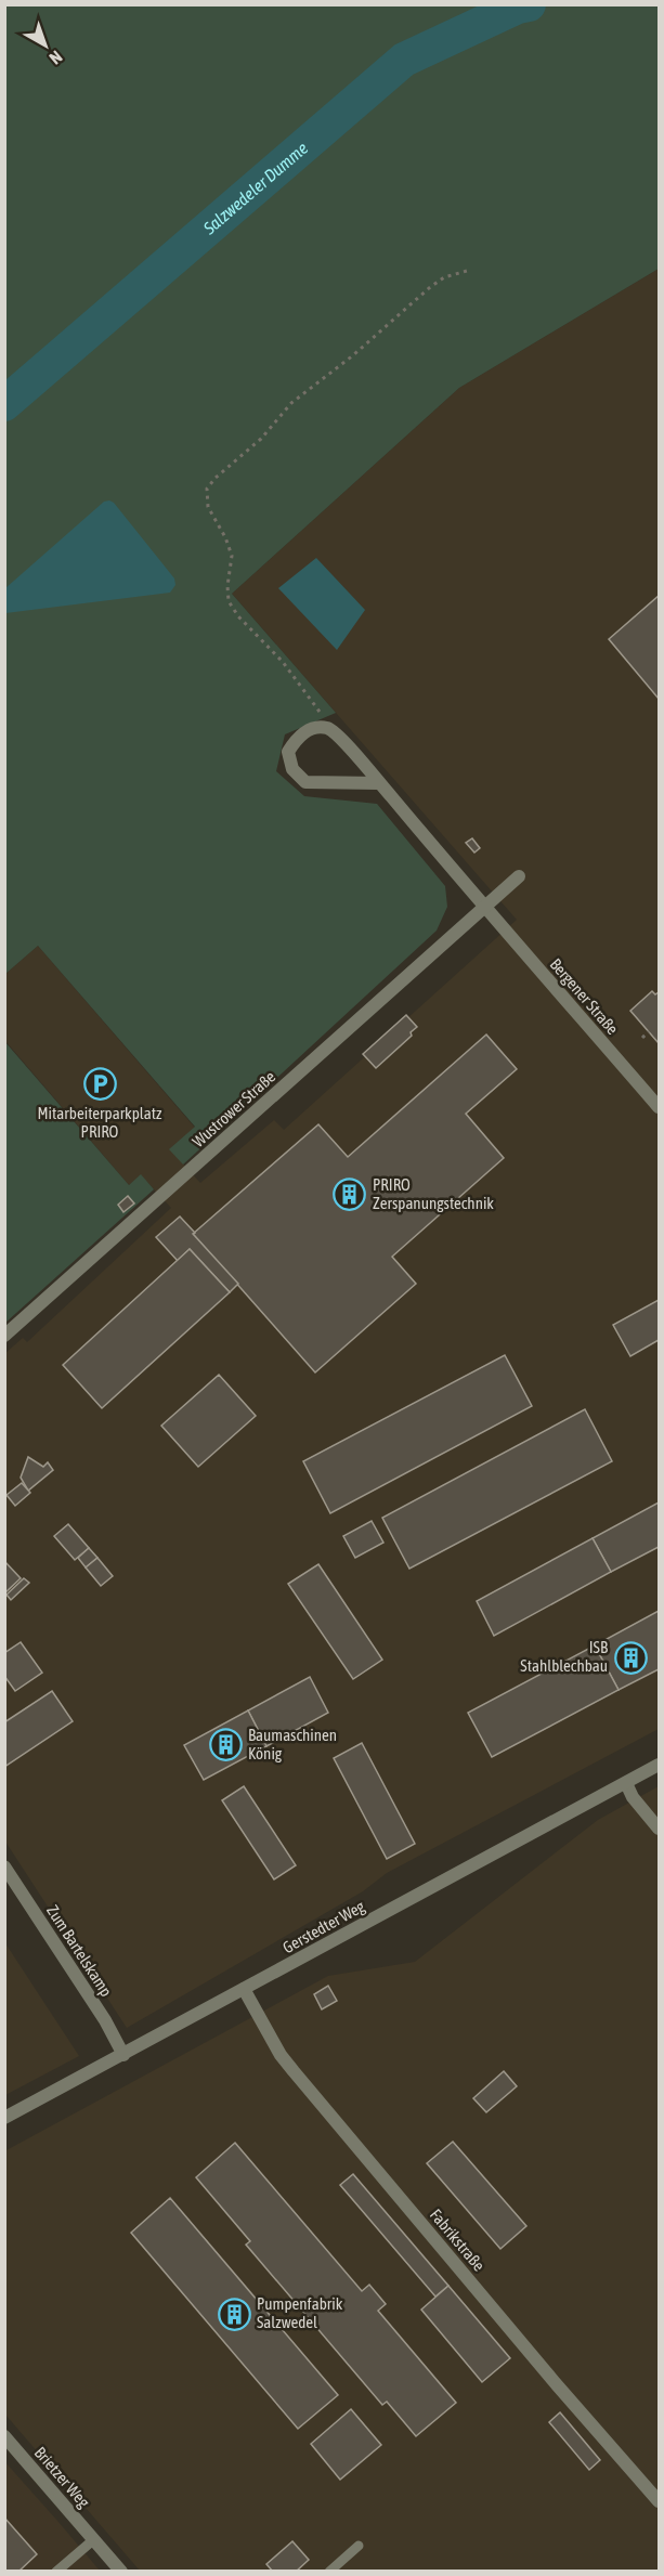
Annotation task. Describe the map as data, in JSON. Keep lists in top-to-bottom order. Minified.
{"streets":{"street":["Bergener Straße","Wustrower Straße","Gerstedter Weg","Zum Bartelskamp","Fabrikstraße","Brietzer Weg"]},"crossings":[["Bergener Straße","Wustrower Straße"],["Gerstedter Weg","Zum Bartelskamp"],["Gerstedter Weg","Fabrikstraße"]],"water":["Salzwedeler Dumme"],"places":{"parking":["Mitarbeiterparkplatz PRIRO"],"building":["PRIRO Zerspanungstechnik","ISB Stahlblechbau","Baumaschinen König","Pumpenfabrik Salzwedel"]},"north":"bottom right"}
